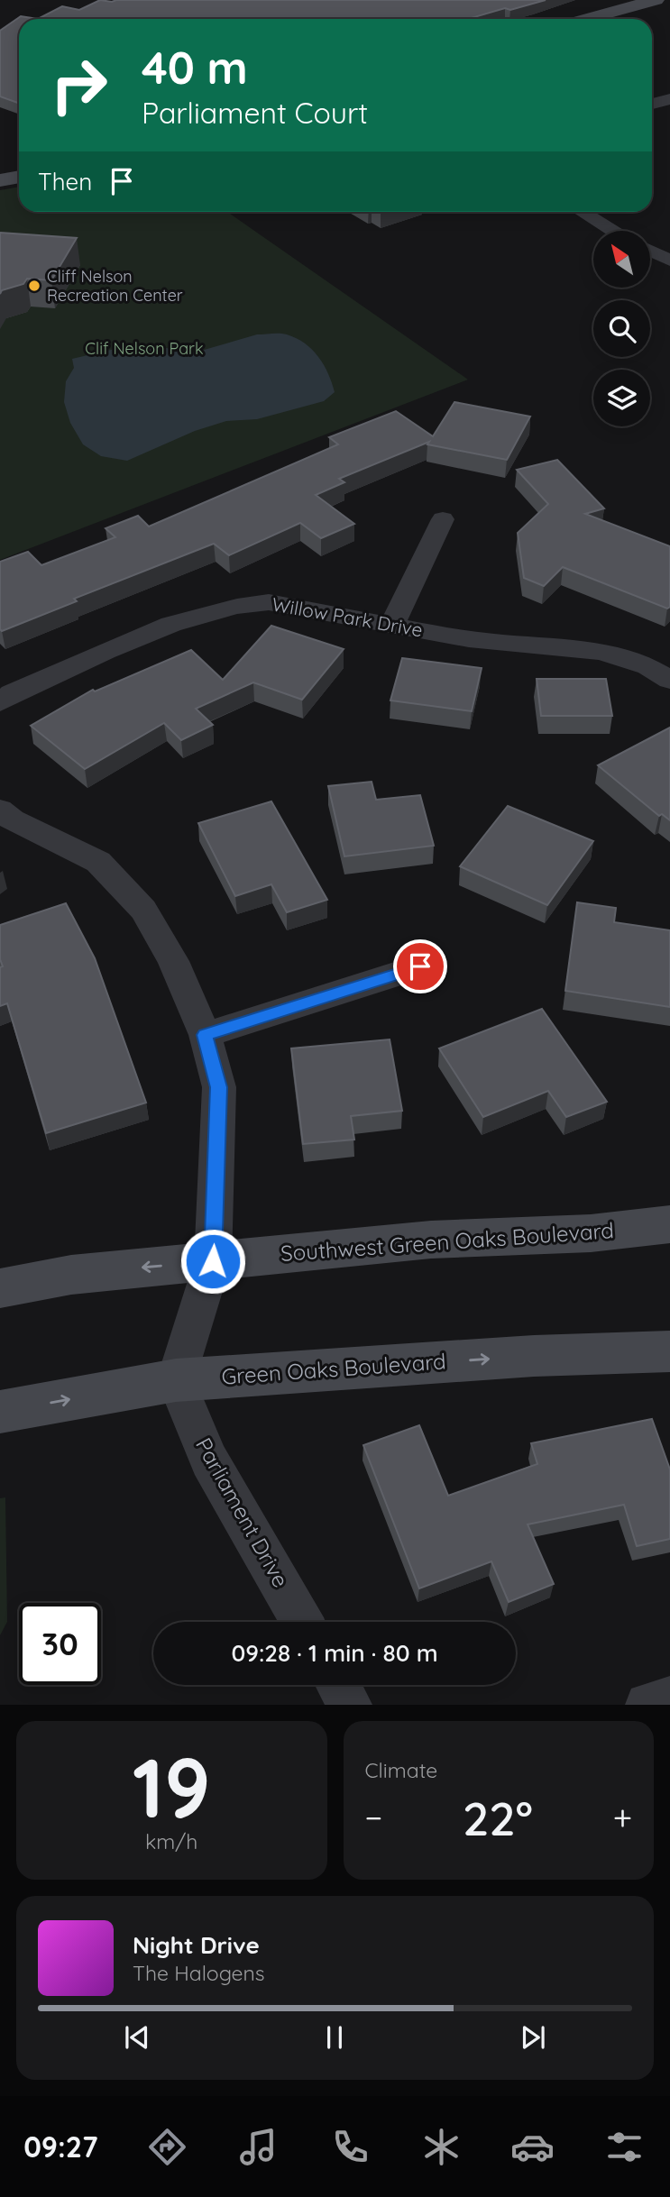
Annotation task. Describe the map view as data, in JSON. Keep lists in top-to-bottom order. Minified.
{"streets":{"main road":["Southwest Green Oaks Boulevard","Green Oaks Boulevard"],"street":["Willow Park Drive","Parliament Drive"]},"crossings":[["Green Oaks Boulevard","Parliament Drive"]],"one_way":["Green Oaks Boulevard"],"parks":["Clif Nelson Park"],"places":["Cliff Nelson Recreation Center"],"north":"top left","page":{"turn":["40 m","Parliament Court"],"then":"Then","limit":"30","trip":"09:28 · 1 min · 80 m","tile":[["19","km/h"],"Climate"],"heat":["−","22°","+"],"song":["Night Drive","The Halogens"],"tabs":"09:27"}}
